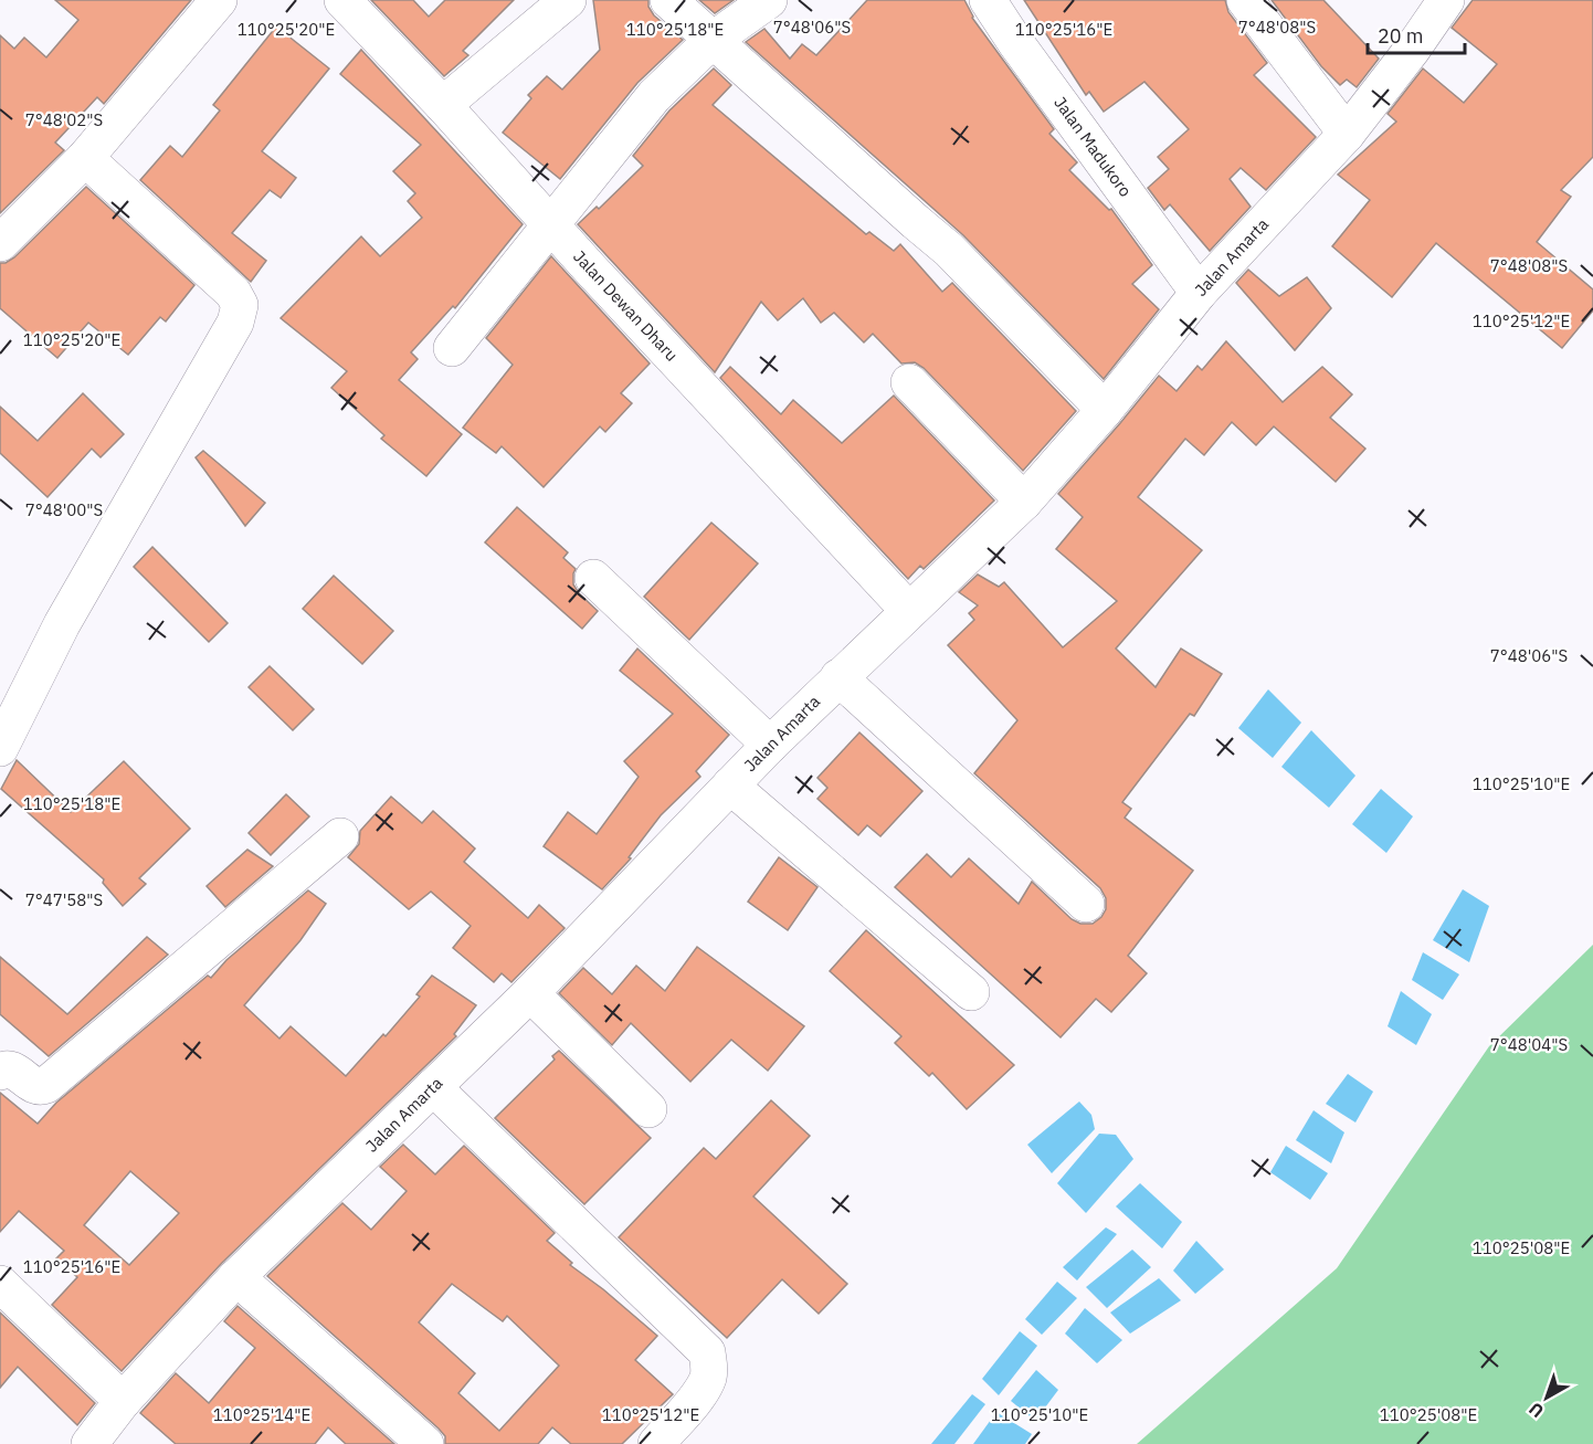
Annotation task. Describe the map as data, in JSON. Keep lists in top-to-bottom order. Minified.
{"streets":{"street":["Jalan Madukoro","Jalan Amarta","Jalan Dewan Dharu"]},"crossings":[["Jalan Madukoro","Jalan Amarta"],["Jalan Amarta","Jalan Dewan Dharu"]],"scale_bar":"20 m","north":"bottom left","coordinates":["7°48'06\"S","7°48'08\"S","110°25'20\"E","110°25'18\"E","110°25'16\"E","7°48'02\"S","110°25'12\"E","7°48'00\"S","110°25'10\"E","7°47'58\"S","7°48'04\"S","110°25'08\"E","110°25'14\"E"]}
